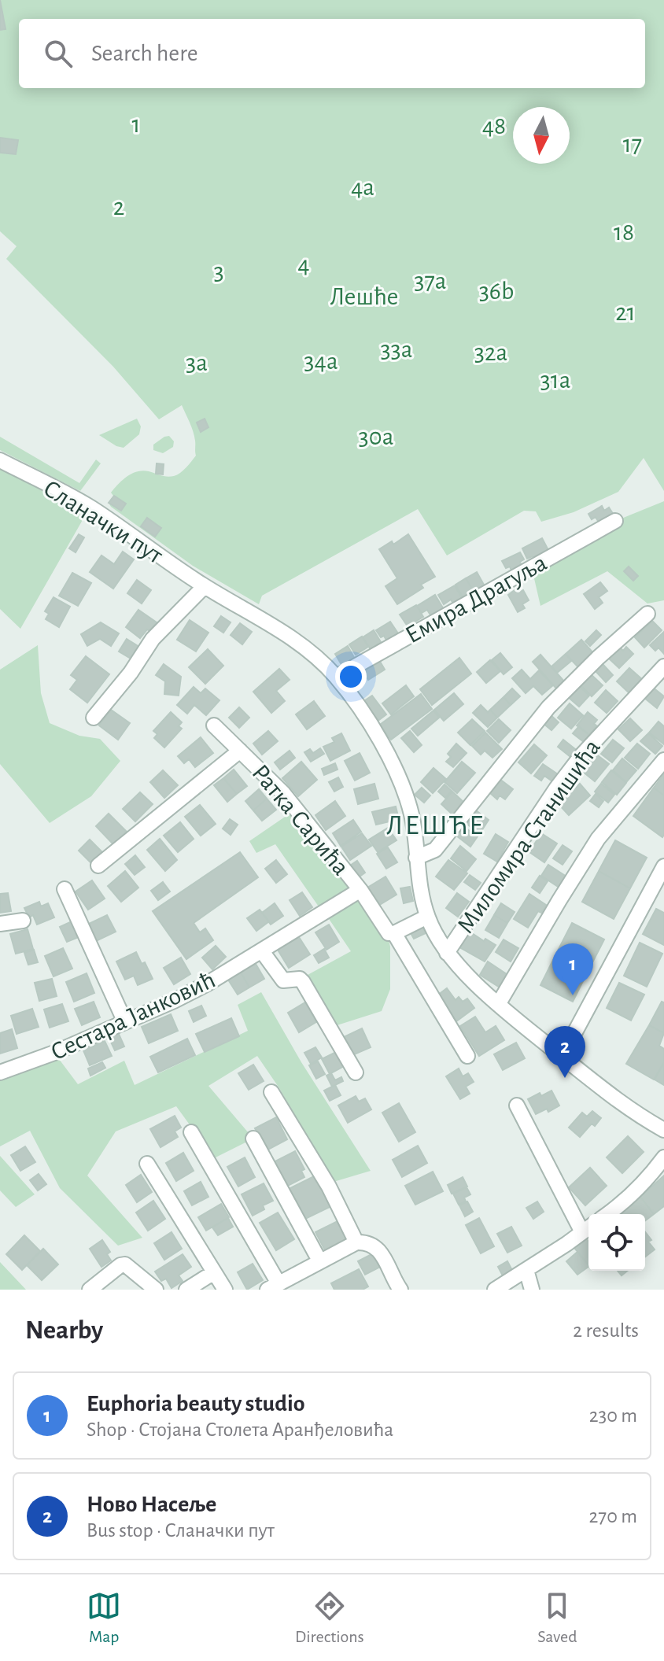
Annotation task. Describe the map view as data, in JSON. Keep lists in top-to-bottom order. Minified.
{"streets":{"street":["Сланачки пут","Емира Драгуља","Ратка Сарића","Миломира Станишића","Сестара Јанковић"]},"crossings":[["Сланачки пут","Емира Драгуља"],["Сланачки пут","Миломира Станишића"],["Ратка Сарића","Сестара Јанковић"]],"districts":["ЛЕШЋЕ"],"parks":["1","48","17","4a","2","18","4","3","37a","36b","Лешће","21","33a","32a","34a","3a","31a","30a"],"north":"bottom","page":{"search":"Search here","pins":["1","2"],"heading":["Nearby","2 results"],"list":[{"mark":"1","name":"Euphoria beauty studio","note":"Shop · Стојана Столета Аранђеловића","value":"230 m"},{"mark":"2","name":"Ново Насеље","note":"Bus stop · Сланачки пут","value":"270 m"}],"nav":["Map","Directions","Saved"]}}
